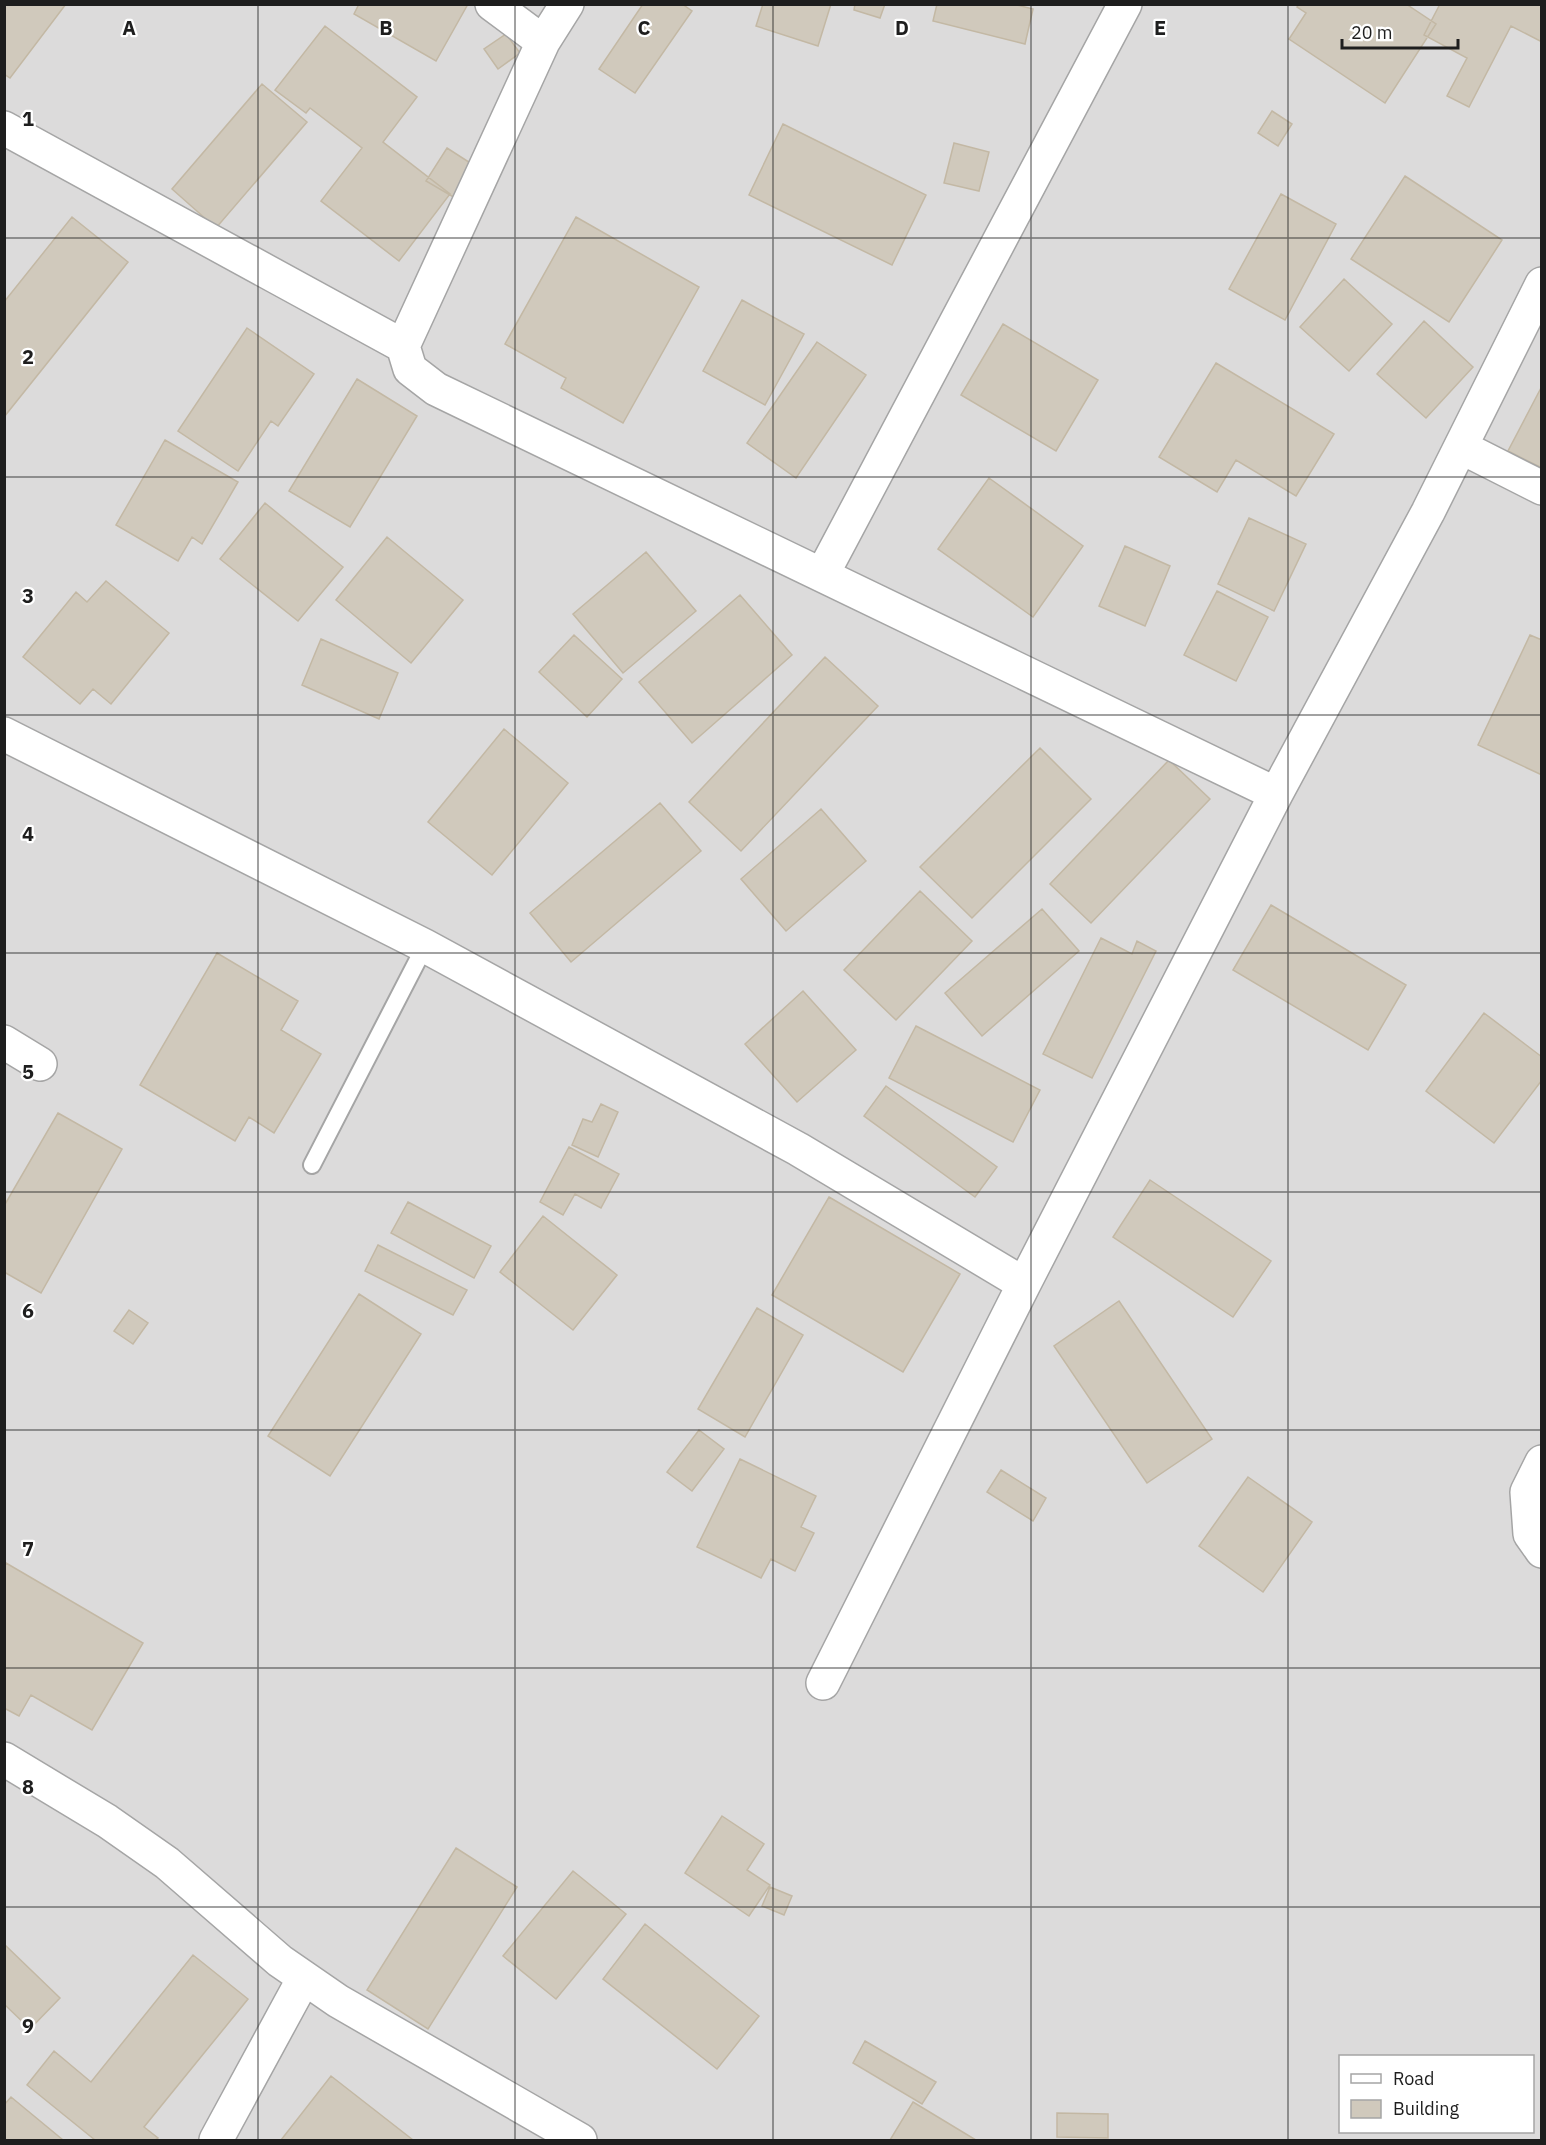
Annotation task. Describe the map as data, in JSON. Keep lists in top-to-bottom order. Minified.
{"legend":["Road","Building"],"scale_bar":"20 m","grid":{"columns":["A","B","C","D","E"],"rows":["1","2","3","4","5","6","7","8","9"]}}
